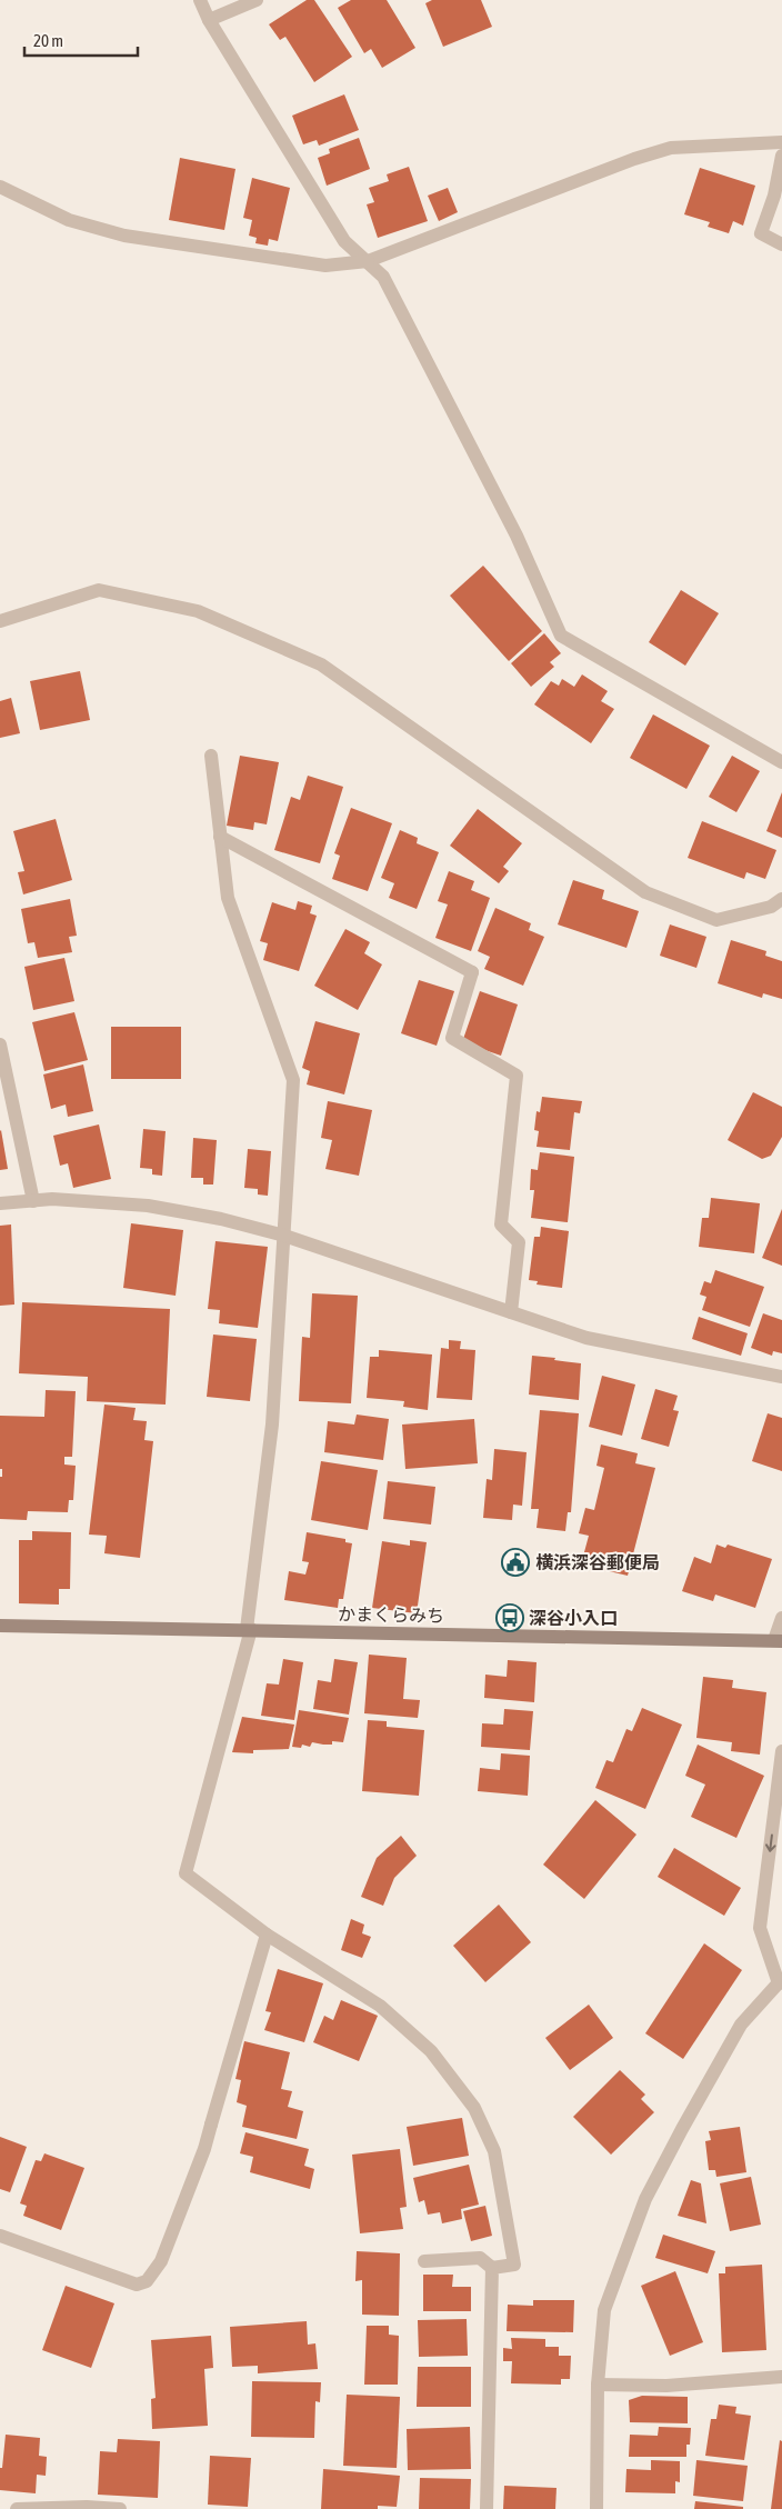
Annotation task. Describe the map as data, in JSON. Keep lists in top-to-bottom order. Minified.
{"streets":{"main road":["かまくらみち"]},"places":{"public building":["横浜深谷郵便局"],"bus stop":["深谷小入口"]},"scale_bar":"20 m"}
